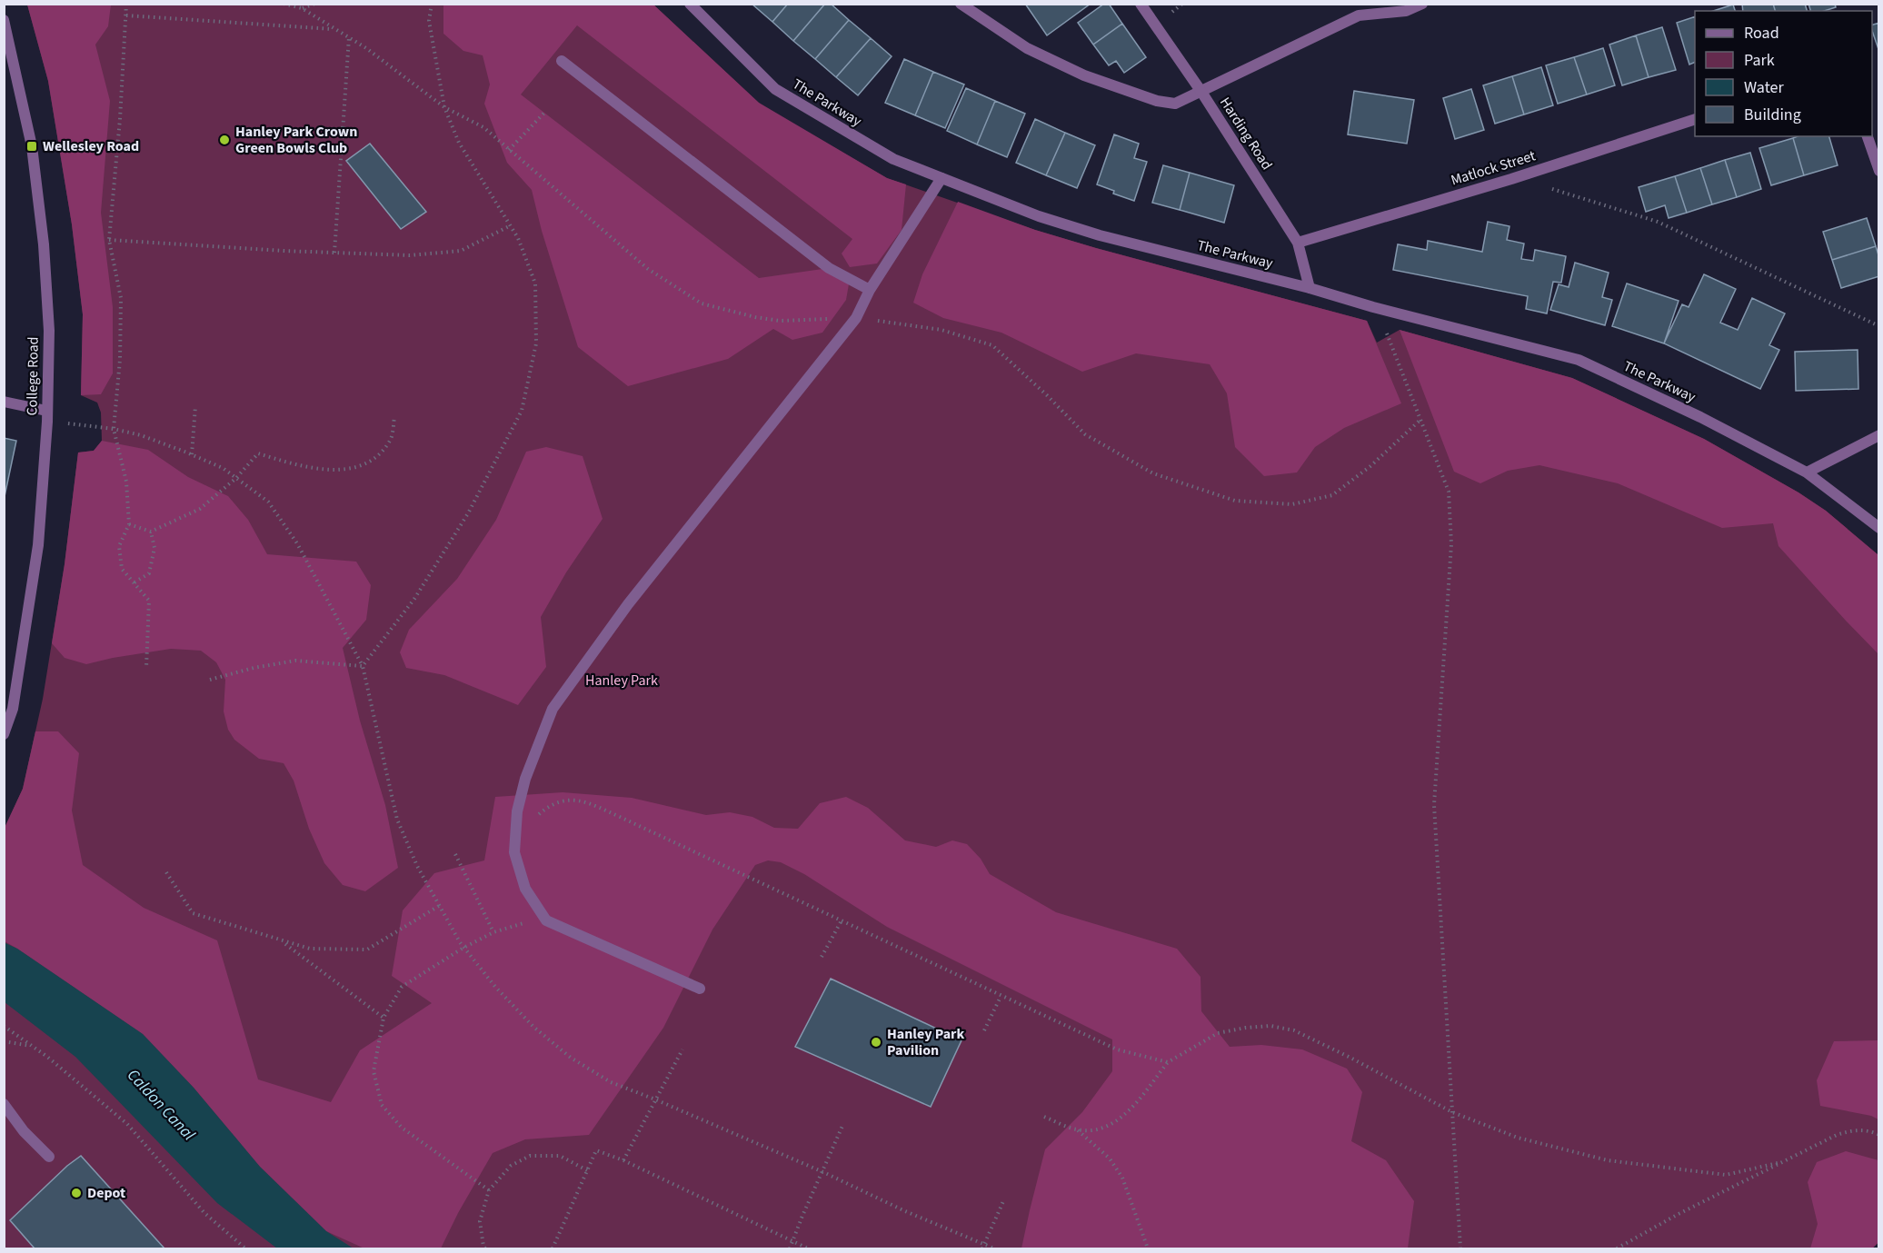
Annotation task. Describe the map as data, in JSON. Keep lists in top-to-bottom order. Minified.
{"streets":{"street":["The Parkway","Harding Road","Matlock Street","College Road"]},"crossings":[["The Parkway","Harding Road"],["Harding Road","Matlock Street"]],"water":["Caldon Canal"],"parks":["Hanley Park"],"places":{"other":["Hanley Park Crown Green Bowls Club","Hanley Park Pavilion","Depot"],"transit":["Wellesley Road"]},"legend":["Road","Park","Water","Building"]}
